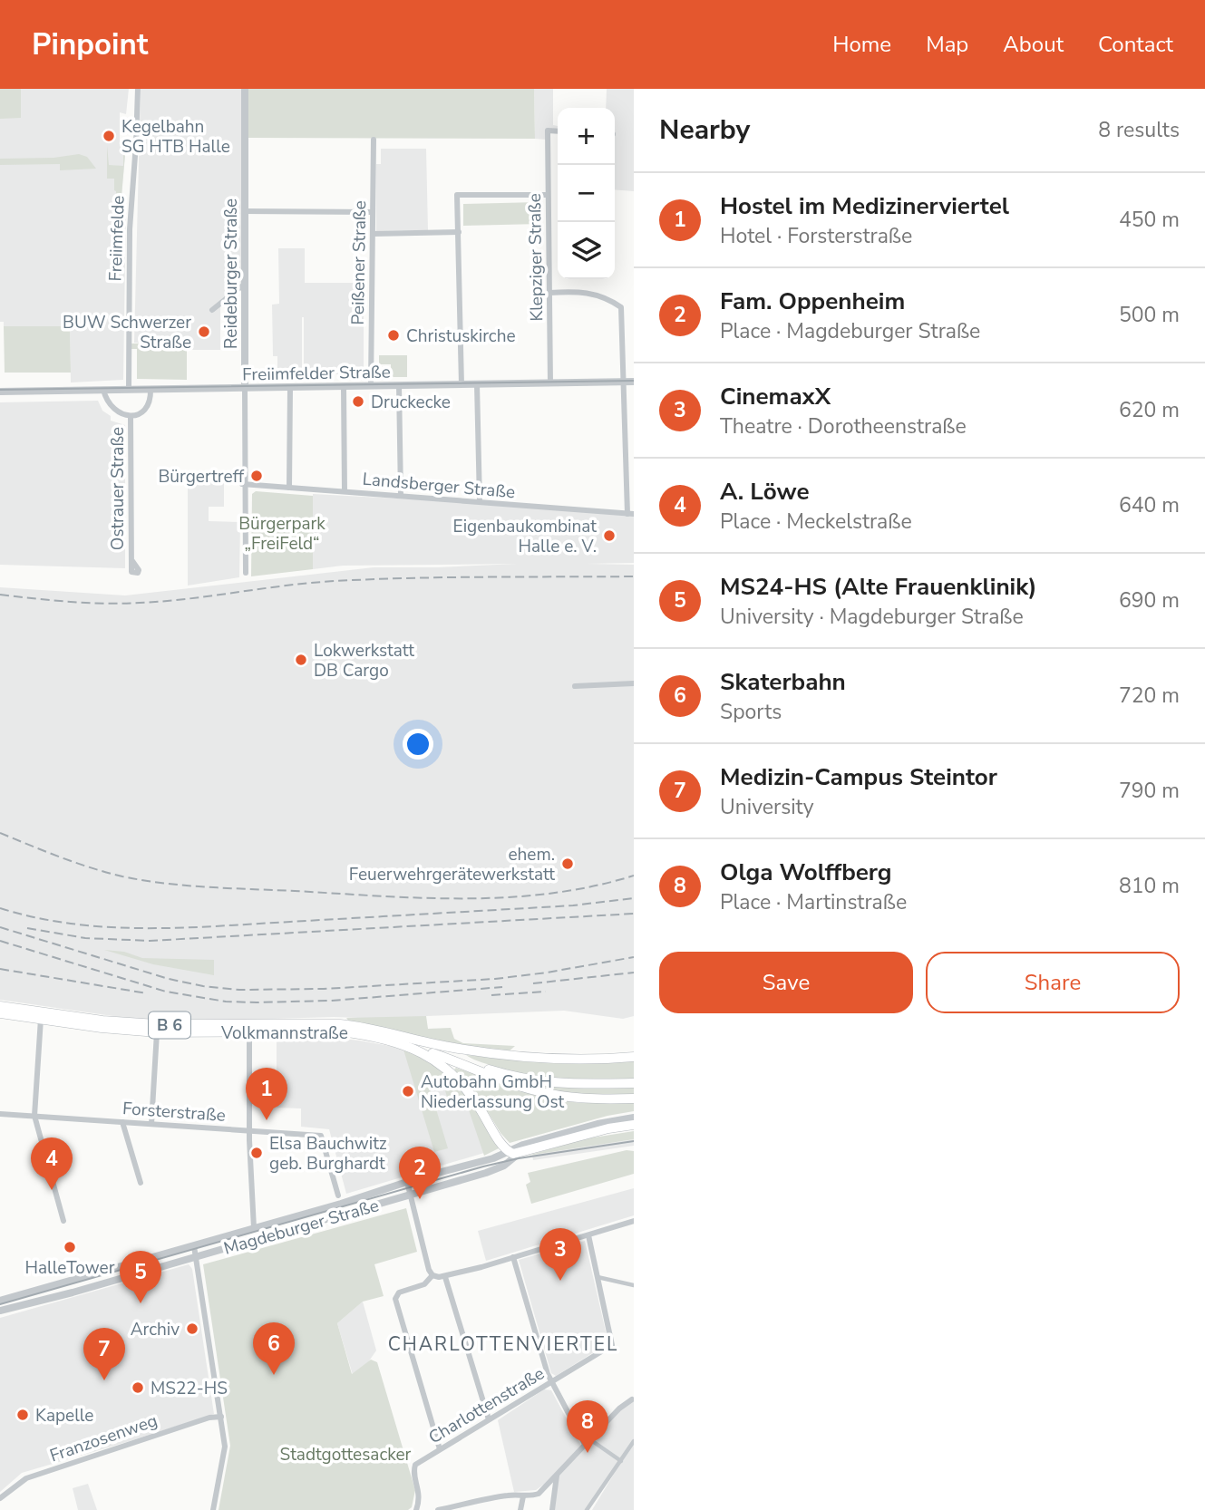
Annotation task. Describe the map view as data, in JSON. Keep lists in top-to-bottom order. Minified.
{"streets":{"main road":["B 6","Volkmannstraße","Magdeburger Straße"],"street":["Freiimfelde","Klepziger Straße","Peißener Straße","Reideburger Straße","Freiimfelder Straße","Landsberger Straße","Ostrauer Straße","Forsterstraße","Charlottenstraße","Franzosenweg"]},"crossings":[["Freiimfelde","Freiimfelder Straße"],["Klepziger Straße","Freiimfelder Straße"],["Peißener Straße","Freiimfelder Straße"],["Reideburger Straße","Freiimfelder Straße"],["Reideburger Straße","Landsberger Straße"],["Freiimfelder Straße","Ostrauer Straße"],["B 6","Volkmannstraße"],["Volkmannstraße","Magdeburger Straße"]],"districts":["CHARLOTTENVIERTEL"],"parks":["Bürgerpark „FreiFeld“","Stadtgottesacker"],"places":["Kegelbahn SG HTB Halle","BUW Schwerzer Straße","Christuskirche","Druckecke","Bürgertreff","Eigenbaukombinat Halle e. V.","Lokwerkstatt DB Cargo","ehem. Feuerwehrgerätewerkstatt","Autobahn GmbH Niederlassung Ost","Elsa Bauchwitz geb. Burghardt","HalleTower","Archiv","MS22-HS","Kapelle"],"page":{"header":"Pinpoint","nav":["Home","Map","About","Contact"],"heading":["Nearby","8 results"],"map_buttons":["+","−"],"list":[{"mark":"1","name":"Hostel im Medizinerviertel","note":"Hotel · Forsterstraße","value":"450 m"},{"mark":"2","name":"Fam. Oppenheim","note":"Place · Magdeburger Straße","value":"500 m"},{"mark":"3","name":"CinemaxX","note":"Theatre · Dorotheenstraße","value":"620 m"},{"mark":"4","name":"A. Löwe","note":"Place · Meckelstraße","value":"640 m"},{"mark":"5","name":"MS24-HS (Alte Frauenklinik)","note":"University · Magdeburger Straße","value":"690 m"},{"mark":"6","name":"Skaterbahn","note":"Sports","value":"720 m"},{"mark":"7","name":"Medizin-Campus Steintor","note":"University","value":"790 m"},{"mark":"8","name":"Olga Wolffberg","note":"Place · Martinstraße","value":"810 m"}],"buttons":["Save","Share"],"pins":["1","4","2","3","5","6","7","8"]}}
